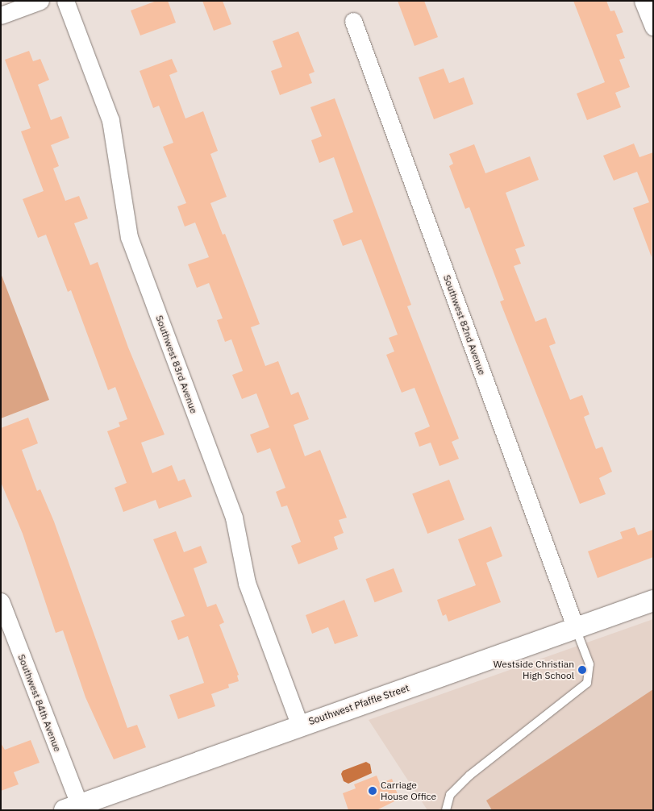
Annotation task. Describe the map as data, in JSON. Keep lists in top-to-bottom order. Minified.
{"streets":{"street":["Southwest 82nd Avenue","Southwest 83rd Avenue","Southwest 84th Avenue","Southwest Pfaffle Street"]},"crossings":[["Southwest 82nd Avenue","Southwest Pfaffle Street"],["Southwest 83rd Avenue","Southwest Pfaffle Street"],["Southwest 84th Avenue","Southwest Pfaffle Street"]],"places":["Westside Christian High School","Carriage House Office"]}
